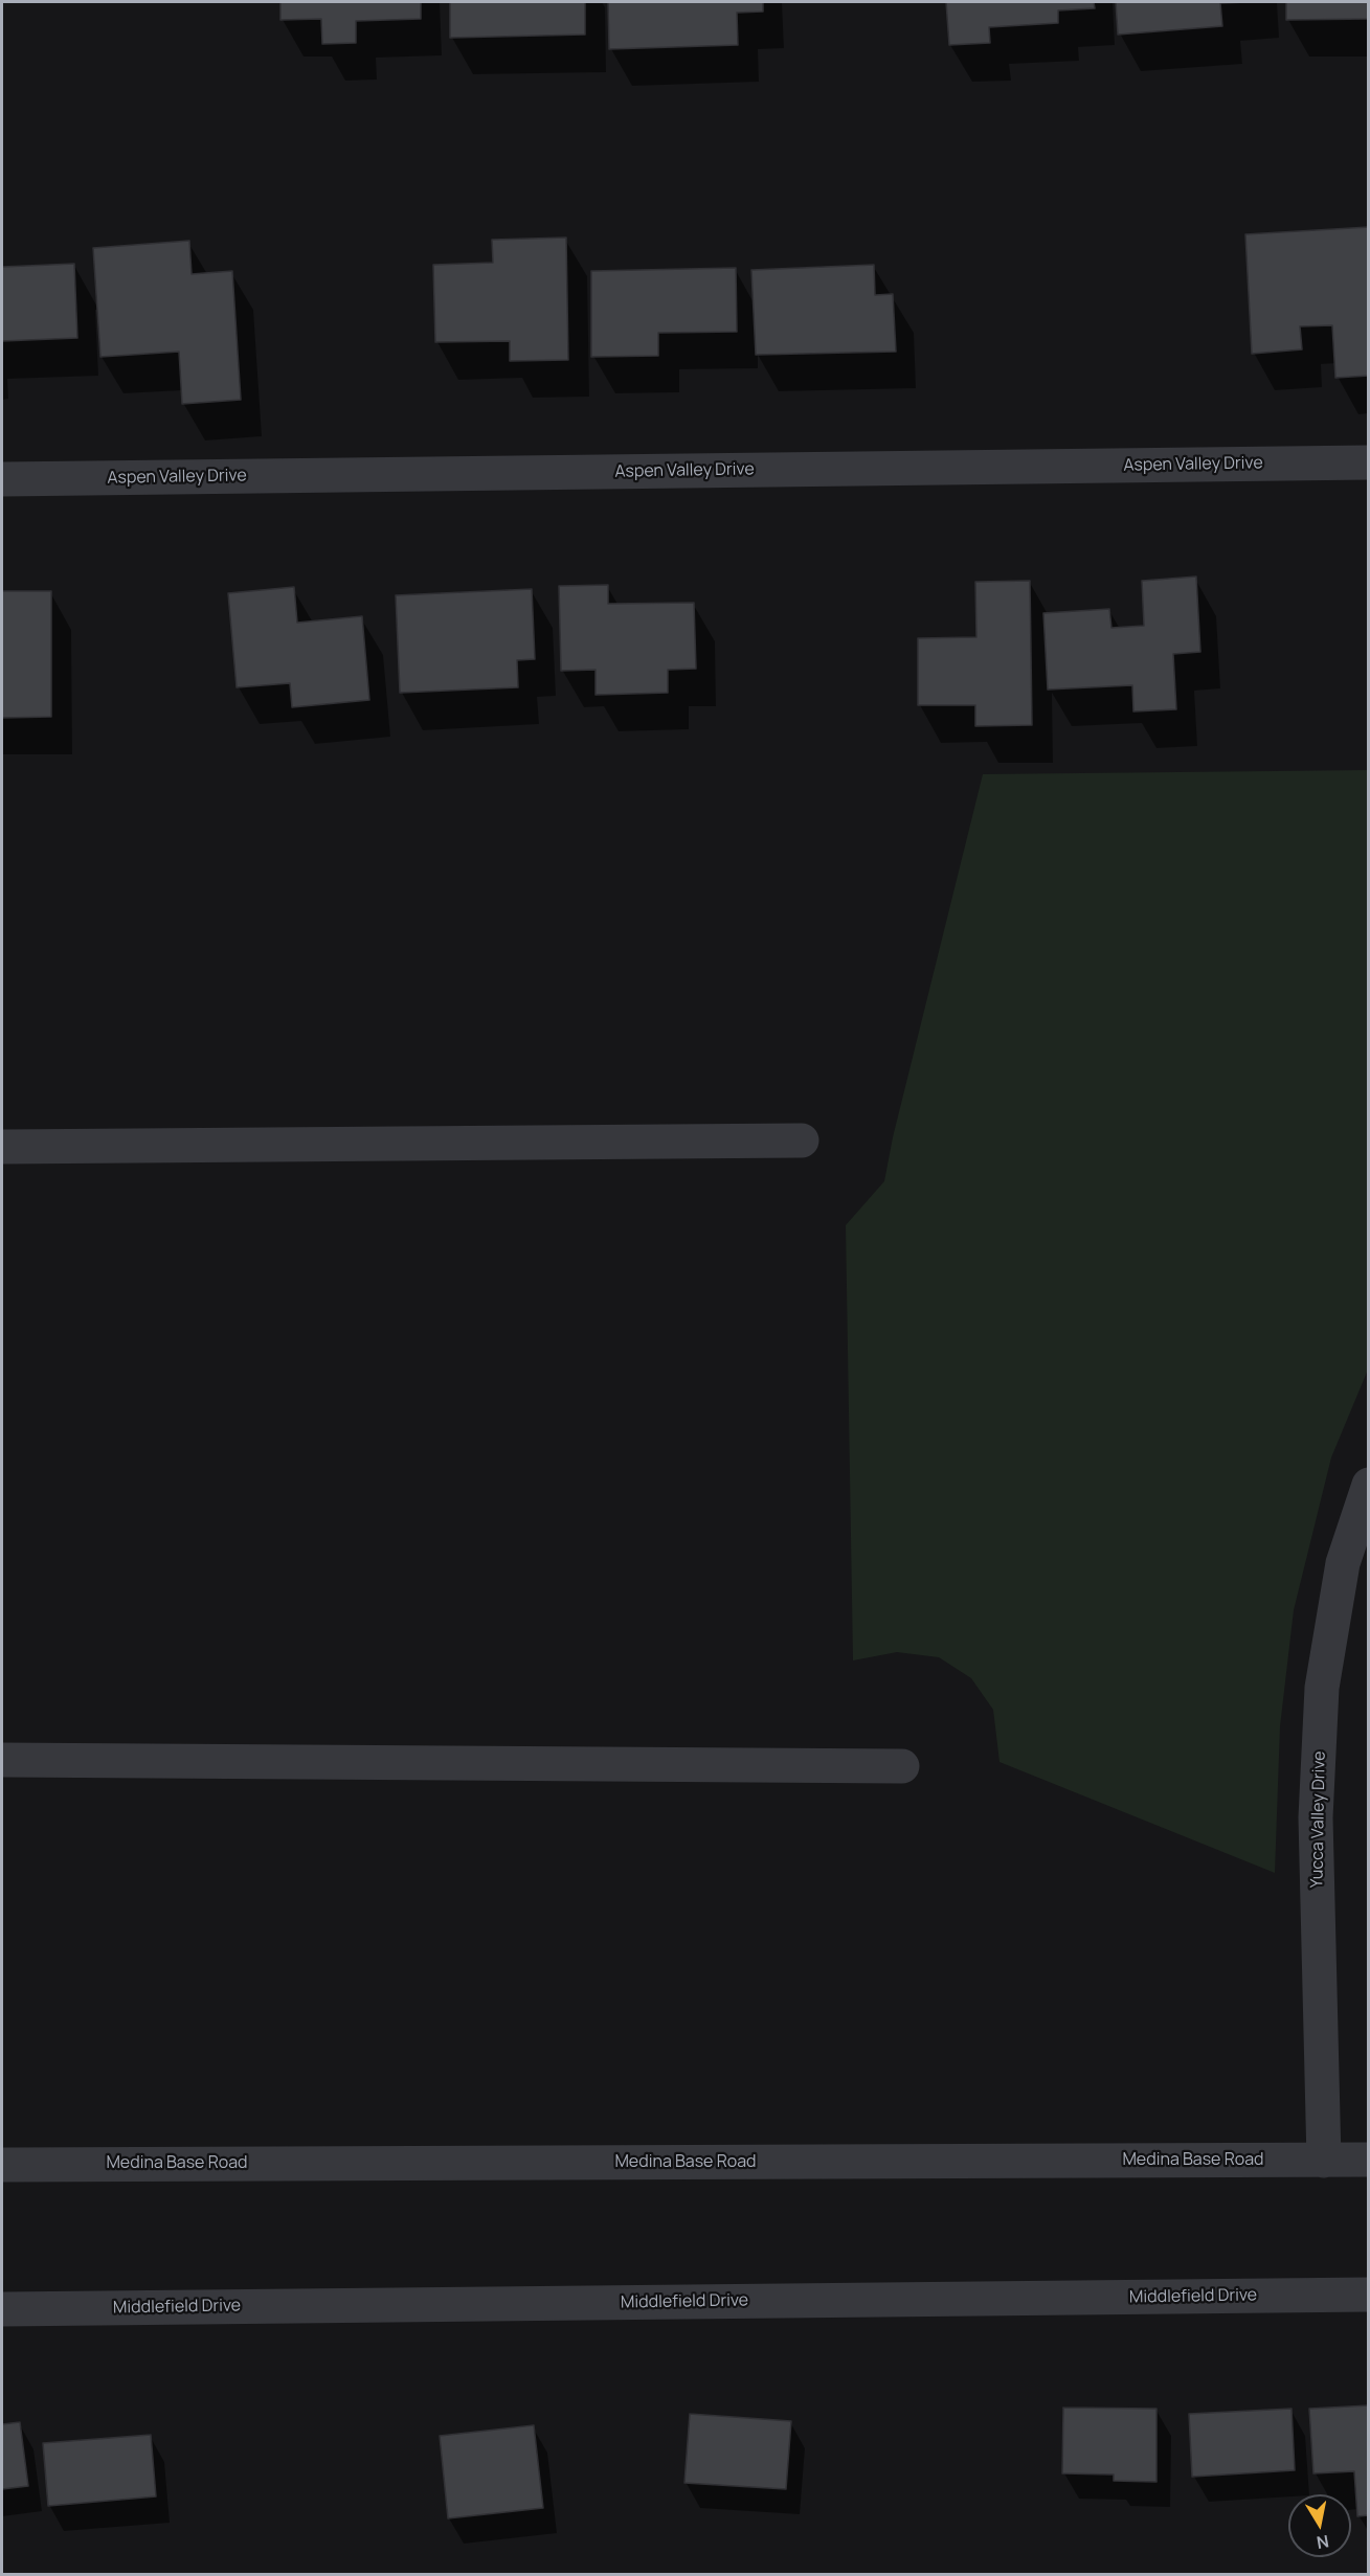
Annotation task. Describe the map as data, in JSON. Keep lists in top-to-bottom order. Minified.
{"streets":{"street":["Aspen Valley Drive","Yucca Valley Drive","Medina Base Road","Middlefield Drive"]},"crossings":[["Yucca Valley Drive","Medina Base Road"]],"north":"bottom"}
